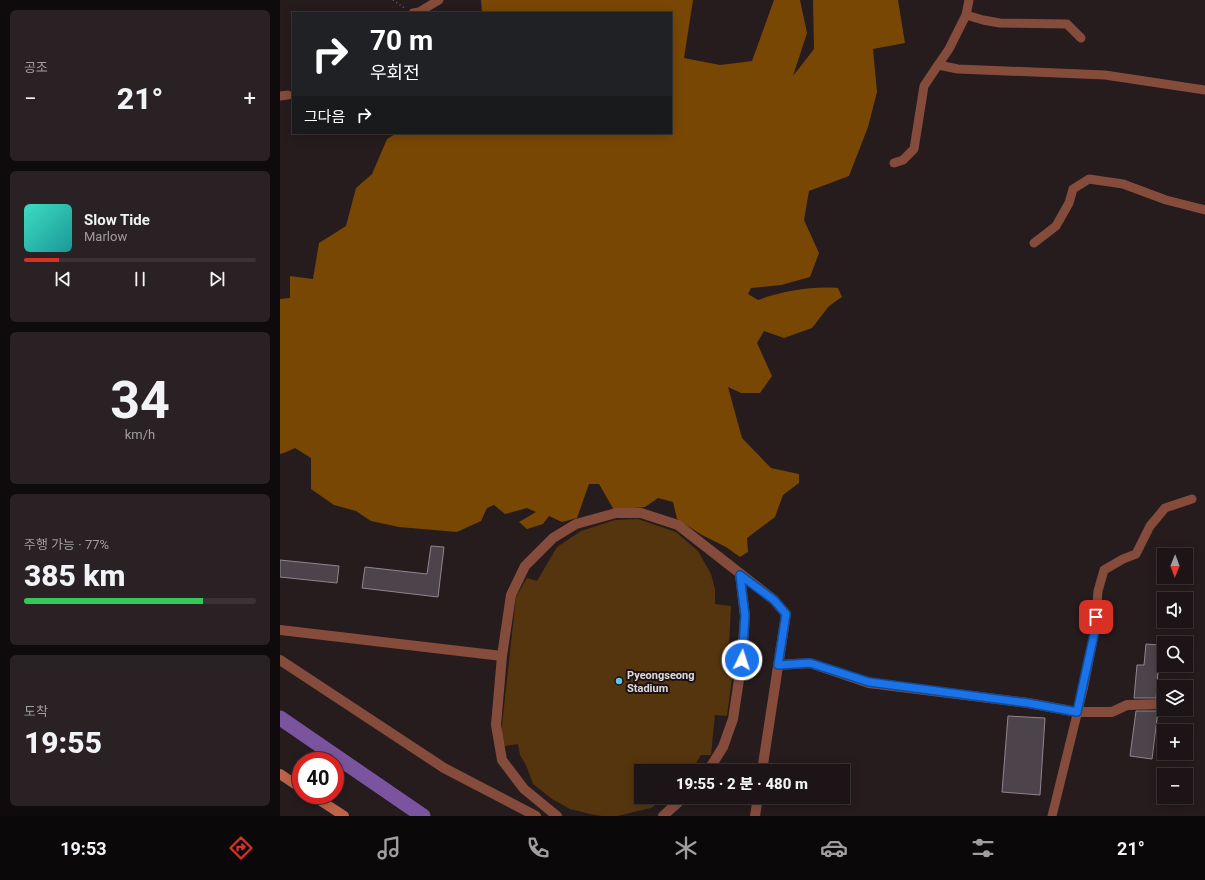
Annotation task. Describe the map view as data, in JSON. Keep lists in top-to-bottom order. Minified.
{"places":["Pyeongseong Stadium"],"north":"bottom","page":{"tile":["공조",["34","km/h"],["주행 가능 · 77%","385 km"],["도착","19:55"]],"turn":["70 m","우회전"],"heat":["−","21°","+"],"then":"그다음","song":["Slow Tide","Marlow"],"map_buttons":["+","−"],"limit":"40","trip":"19:55 · 2 분 · 480 m","tabs":["19:53","21°"]}}
